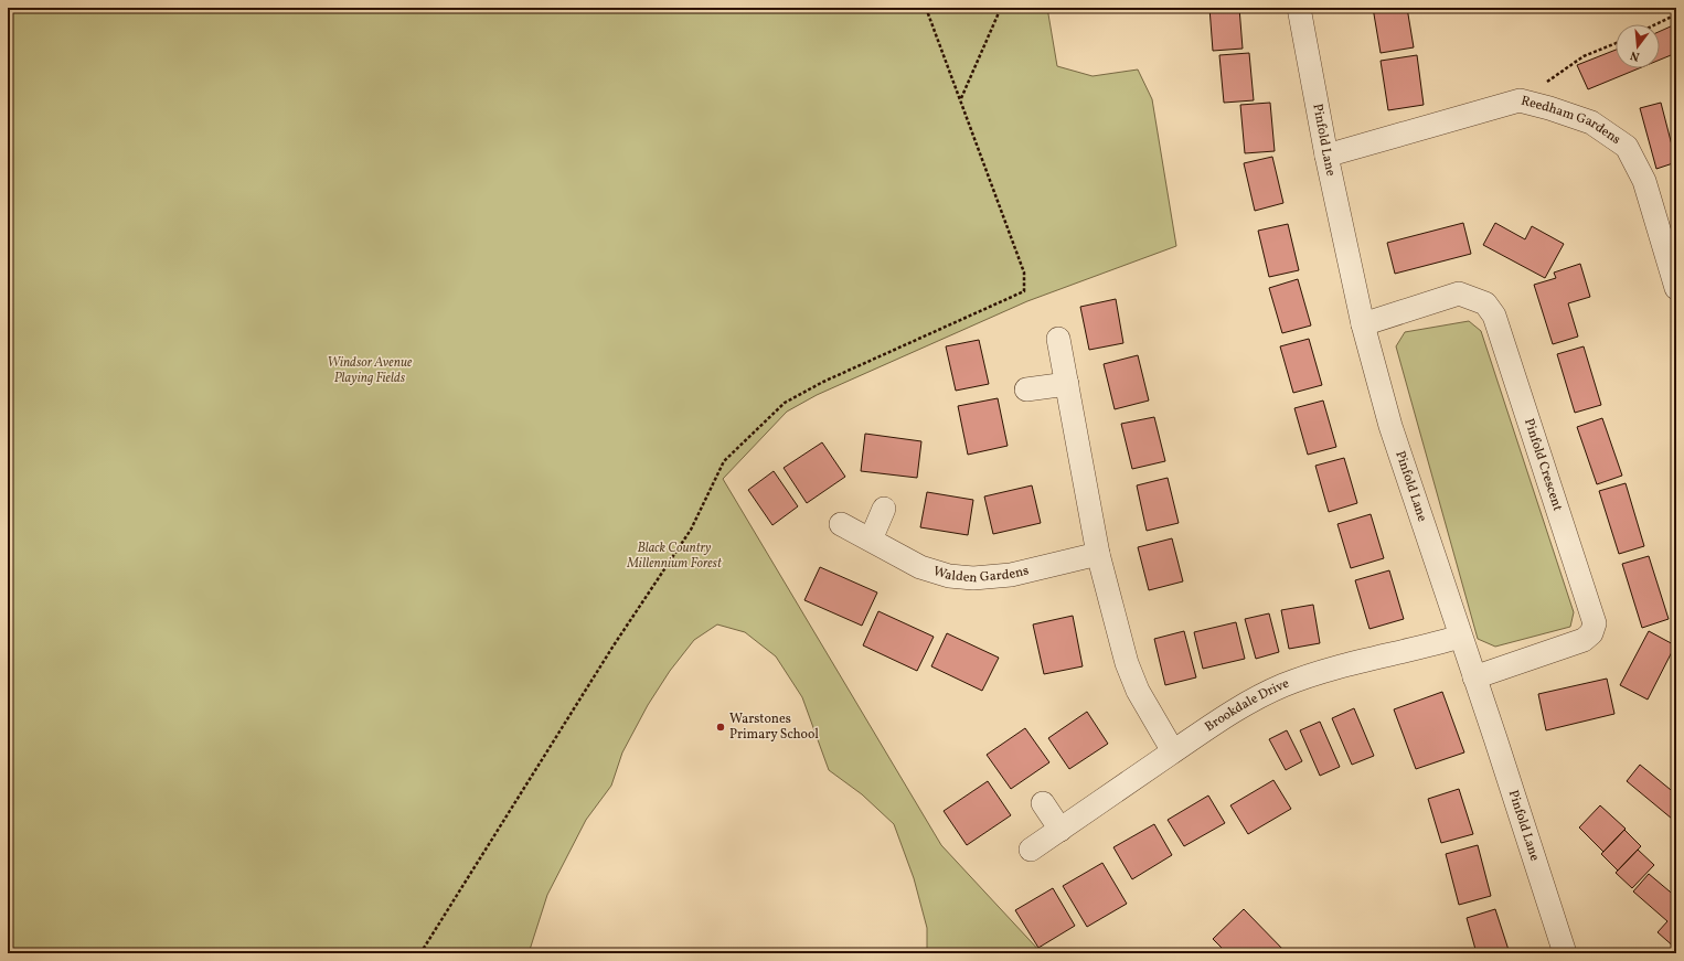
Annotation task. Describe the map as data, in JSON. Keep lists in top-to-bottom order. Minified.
{"streets":{"street":["Reedham Gardens","Pinfold Lane","Pinfold Crescent","Walden Gardens","Brookdale Drive"]},"crossings":[["Reedham Gardens","Pinfold Lane"],["Pinfold Lane","Pinfold Crescent"],["Pinfold Lane","Brookdale Drive"]],"parks":["Windsor Avenue Playing Fields","Black Country Millennium Forest"],"places":["Warstones Primary School"],"north":"bottom"}
